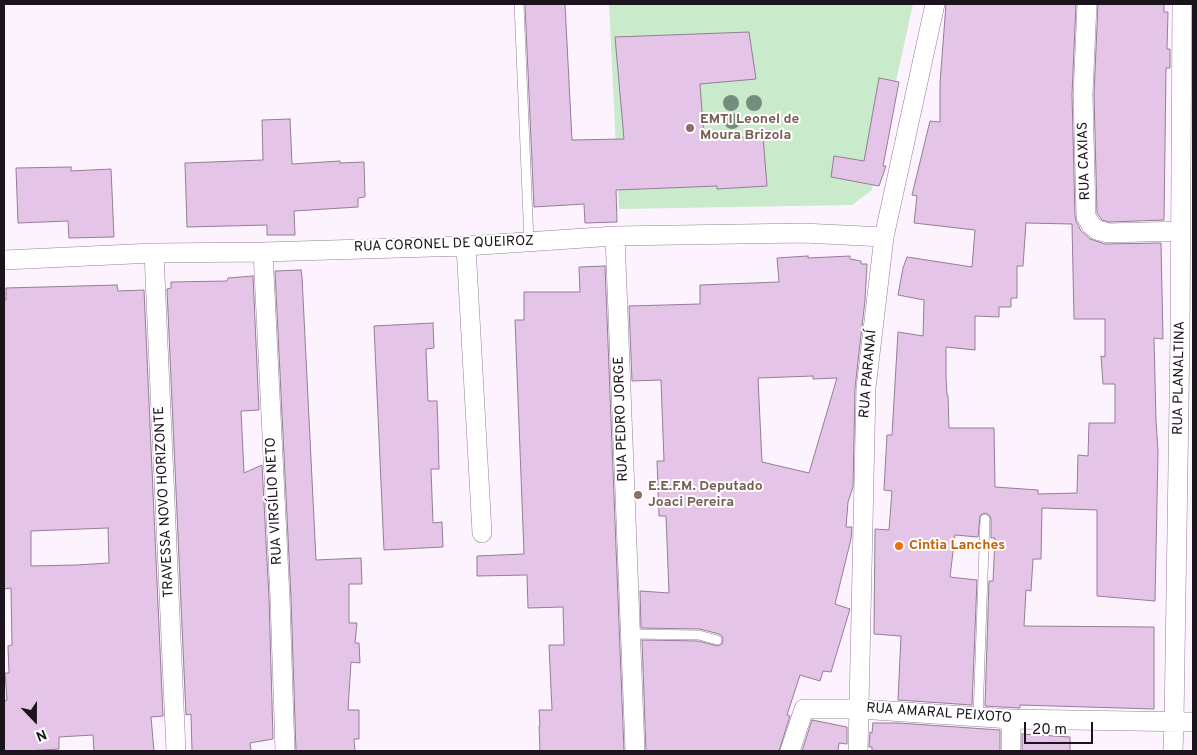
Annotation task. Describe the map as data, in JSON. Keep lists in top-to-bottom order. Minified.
{"streets":{"street":["RUA CAXIAS","RUA CORONEL DE QUEIROZ","RUA PARANAÍ","RUA PLANALTINA","RUA PEDRO JORGE","RUA VIRGÍLIO NETO","TRAVESSA NOVO HORIZONTE","RUA AMARAL PEIXOTO"]},"crossings":[["RUA CAXIAS","RUA PLANALTINA"],["RUA CORONEL DE QUEIROZ","RUA PARANAÍ"],["RUA CORONEL DE QUEIROZ","RUA PEDRO JORGE"],["RUA CORONEL DE QUEIROZ","RUA VIRGÍLIO NETO"],["RUA CORONEL DE QUEIROZ","TRAVESSA NOVO HORIZONTE"],["RUA PARANAÍ","RUA AMARAL PEIXOTO"],["RUA PLANALTINA","RUA AMARAL PEIXOTO"]],"places":["EMTI Leonel de Moura Brizola","E.E.F.M. Deputado Joaci Pereira","Cintia Lanches"],"scale_bar":"20 m","north":"bottom"}
